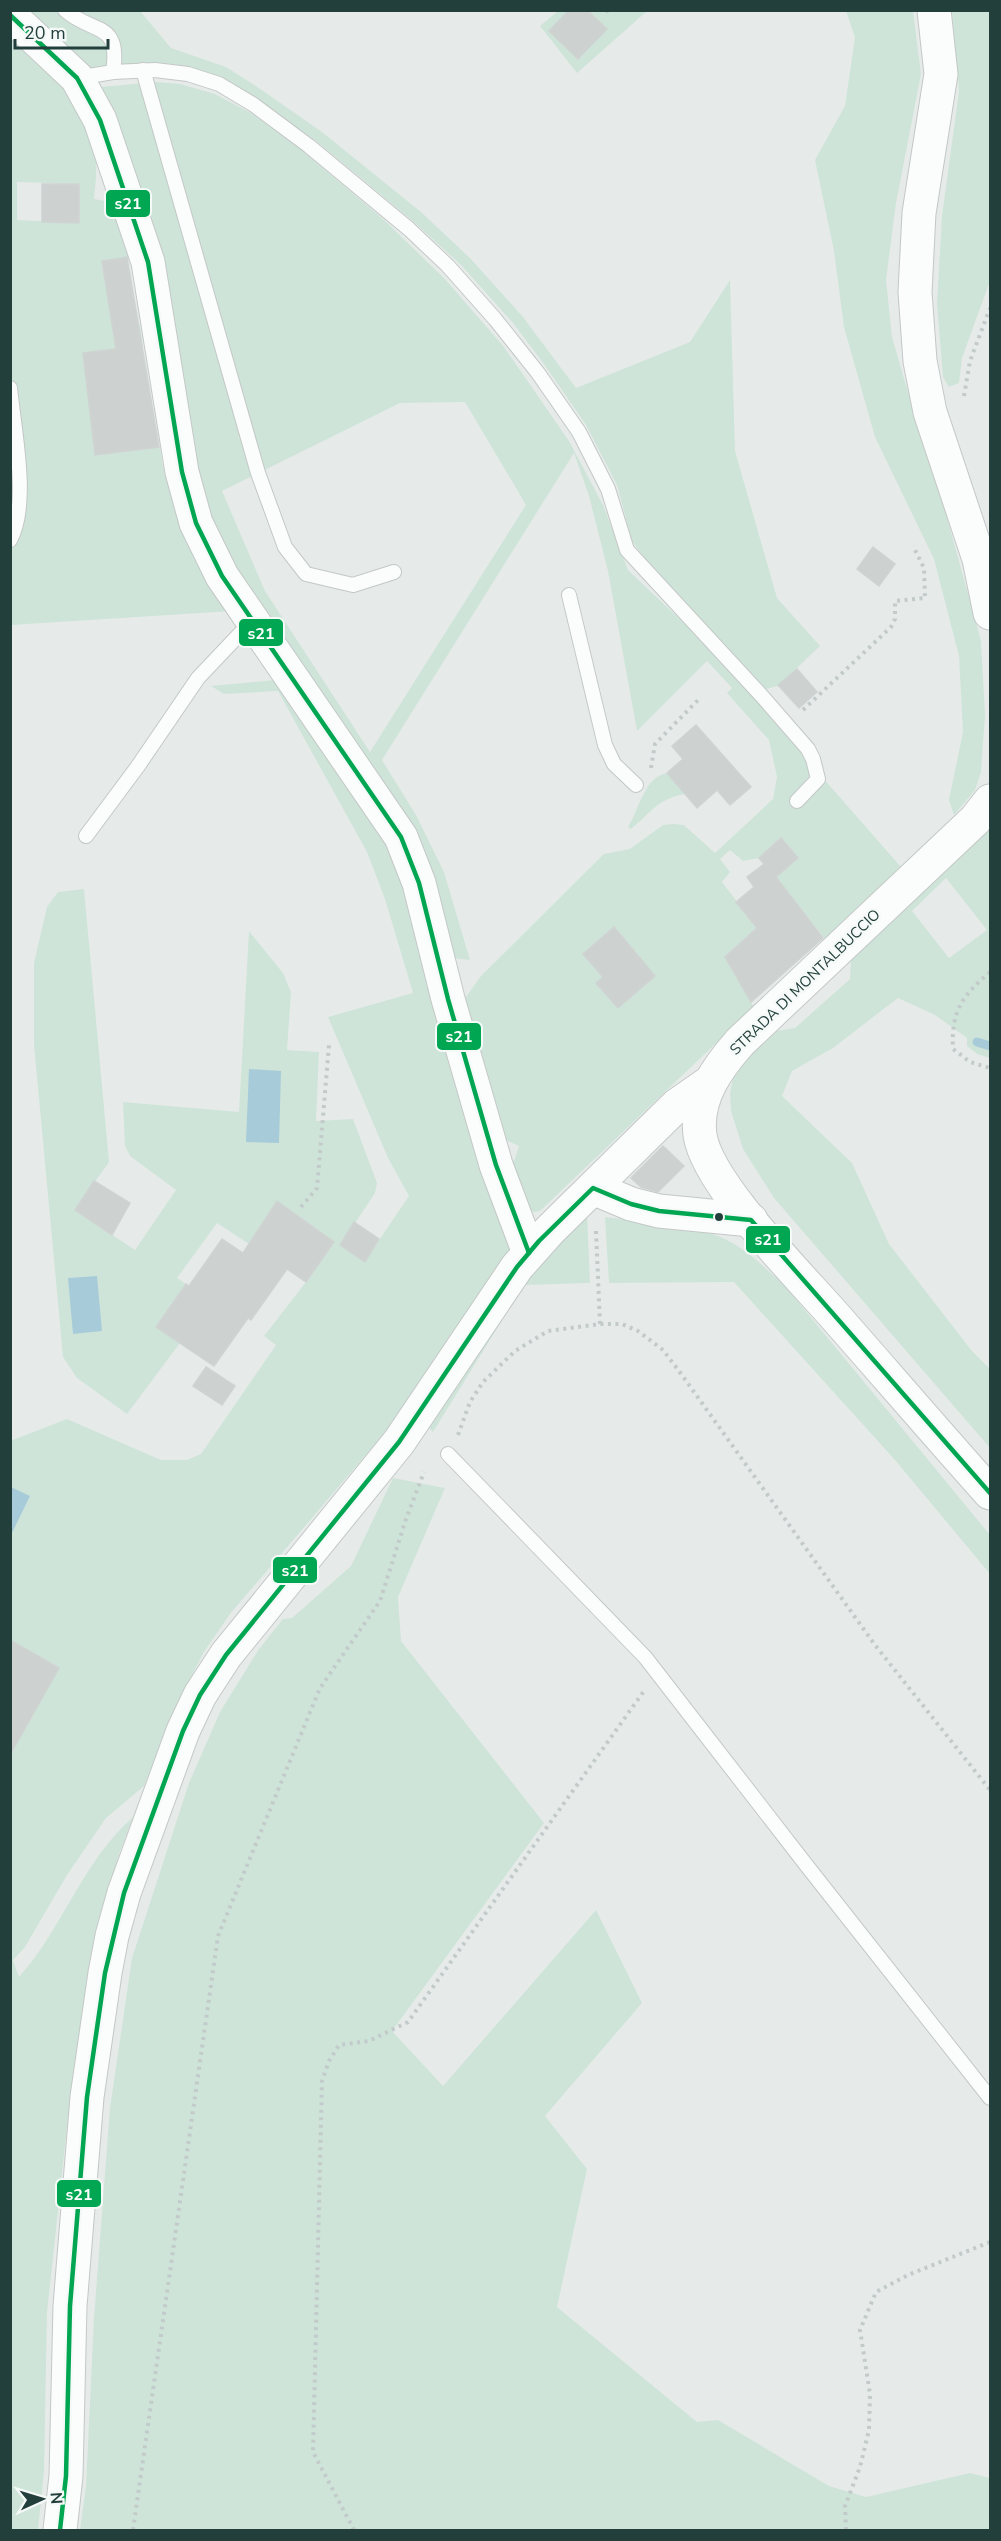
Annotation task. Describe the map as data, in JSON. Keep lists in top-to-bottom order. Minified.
{"streets":{"street":["STRADA DI MONTALBUCCIO"]},"lines":["transit line s21"],"scale_bar":"20 m","north":"right"}
